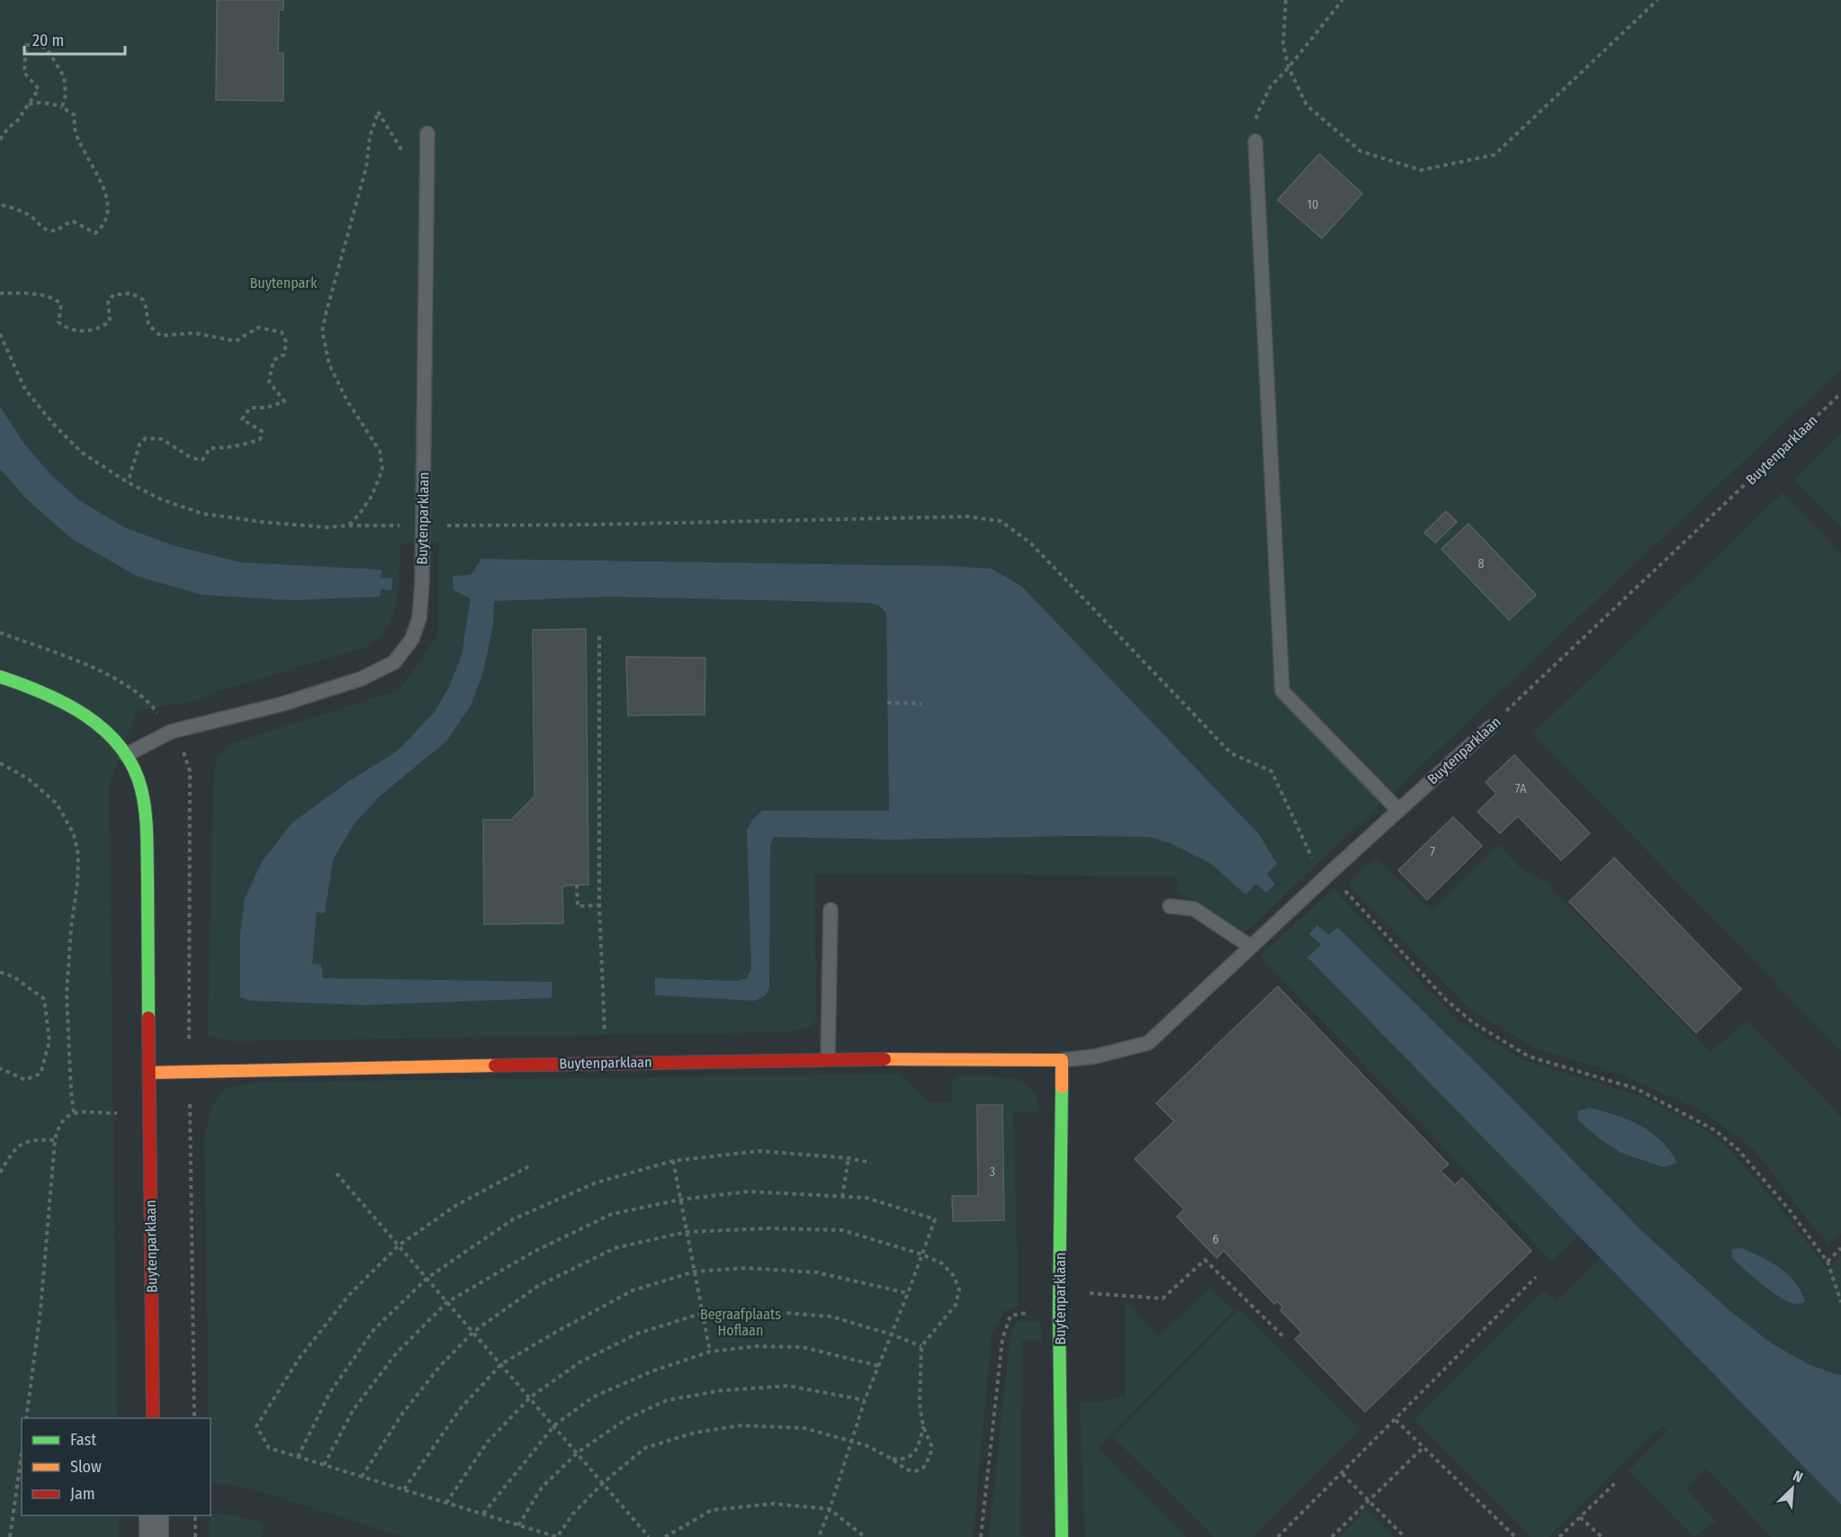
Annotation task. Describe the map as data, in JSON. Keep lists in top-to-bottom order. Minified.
{"streets":{"street":["Buytenparklaan"]},"parks":["Buytenpark","Begraafplaats Hoflaan"],"house_numbers":["10","8","7A","7","3","6"],"legend":["Fast","Slow","Jam"],"scale_bar":"20 m","north":"top right"}
